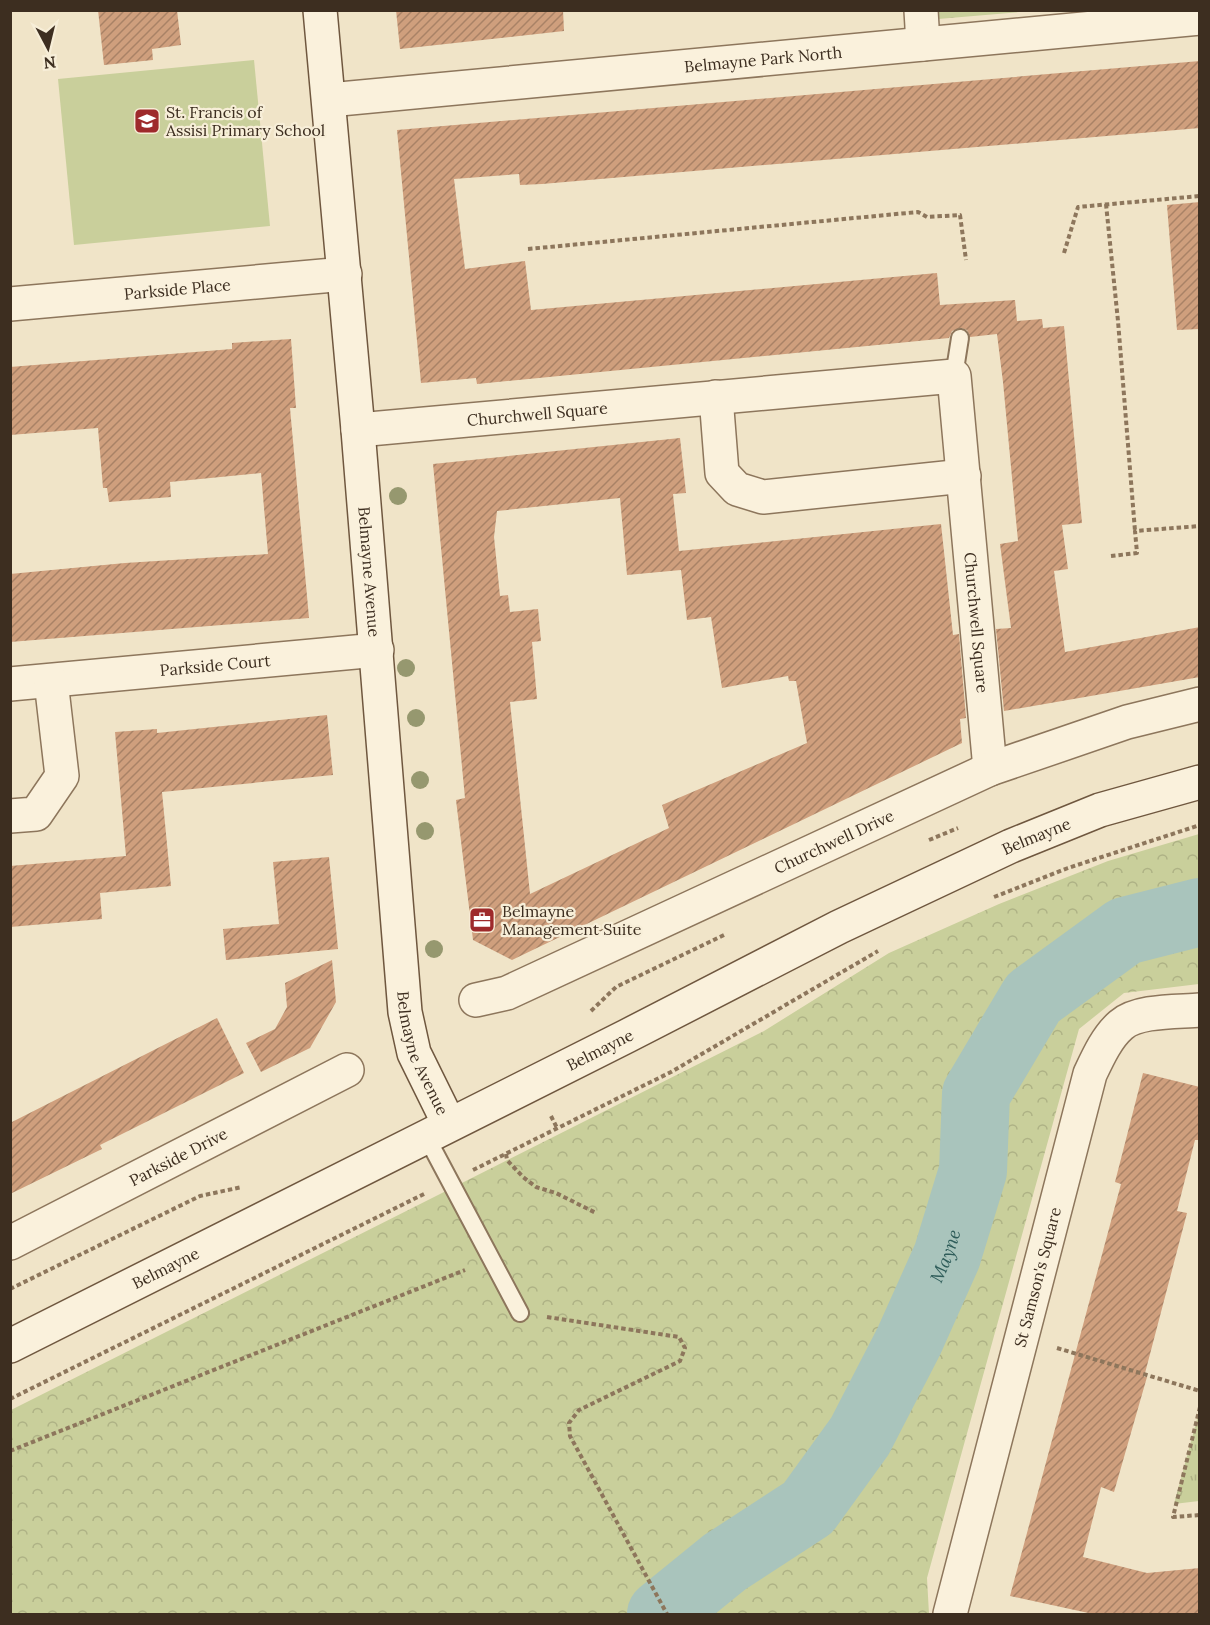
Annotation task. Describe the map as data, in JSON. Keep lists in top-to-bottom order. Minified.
{"streets":{"street":["Belmayne Park North","Parkside Place","Churchwell Square","Belmayne Avenue","Parkside Court","Belmayne","Churchwell Drive","Parkside Drive","St Samson's Square"]},"crossings":[["Belmayne Park North","Belmayne Avenue"],["Parkside Place","Belmayne Avenue"],["Churchwell Square","Belmayne Avenue"],["Churchwell Square","Churchwell Drive"],["Belmayne Avenue","Parkside Court"],["Belmayne Avenue","Belmayne"]],"water":["Mayne"],"places":{"school or university":["St. Francis of Assisi Primary School"],"office":["Belmayne Management Suite"]},"north":"bottom"}
